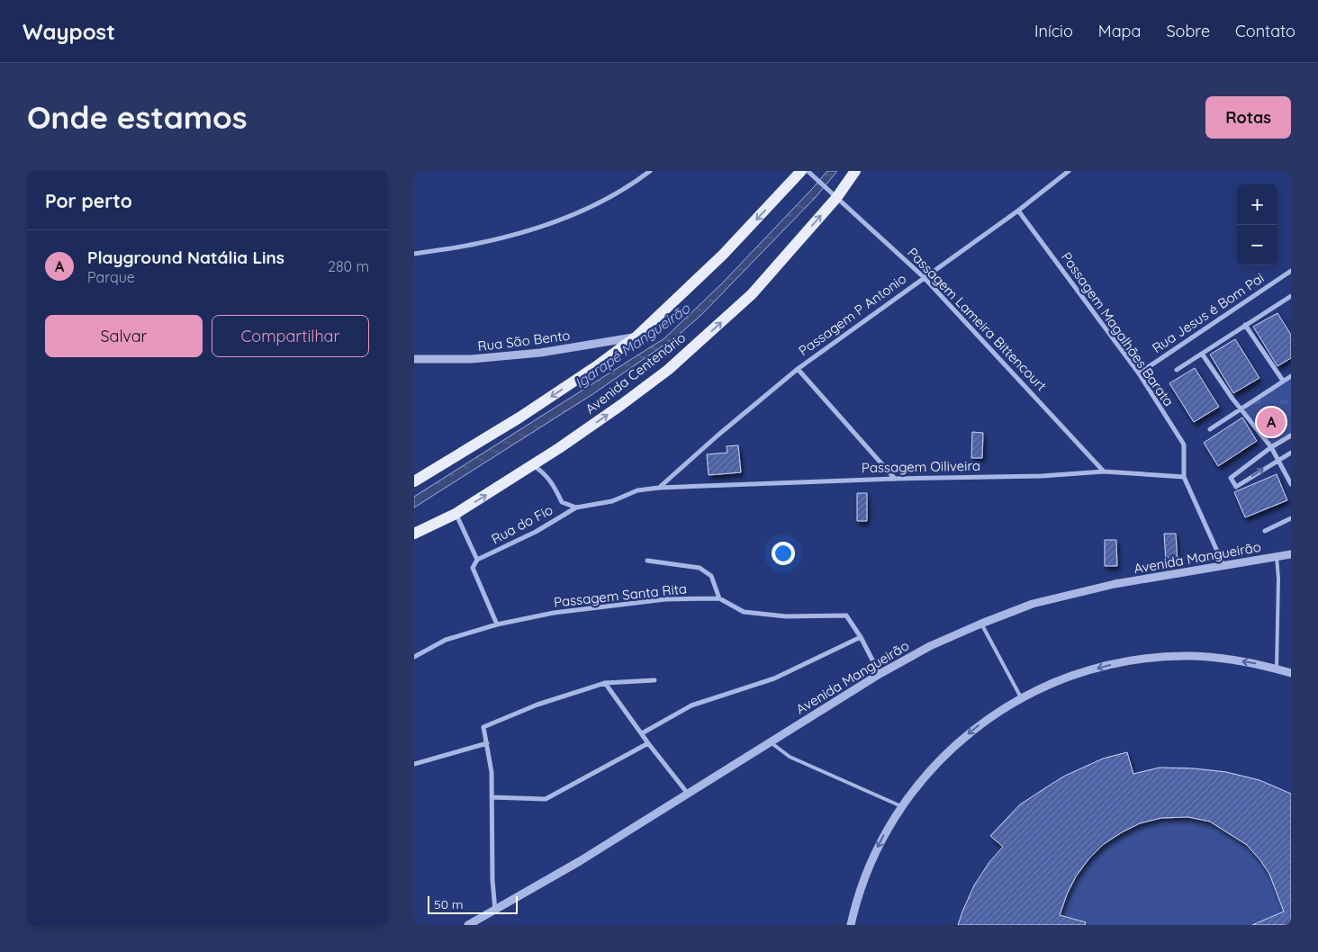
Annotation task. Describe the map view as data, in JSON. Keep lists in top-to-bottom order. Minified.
{"streets":{"main road":["Avenida Centenário"],"street":["Rua Jesus é Bom Pai","Passagem P Antonio","Passagem Lameira Bittencourt","Passagem Magalhães Barata","Rua São Bento","Passagem Oiliveira","Rua do Fio","Avenida Mangueirão","Passagem Santa Rita"]},"crossings":[["Rua Jesus é Bom Pai","Passagem Magalhães Barata"],["Passagem P Antonio","Passagem Lameira Bittencourt"],["Passagem P Antonio","Passagem Magalhães Barata"],["Passagem P Antonio","Passagem Oiliveira"],["Passagem Lameira Bittencourt","Avenida Centenário"],["Passagem Lameira Bittencourt","Passagem Oiliveira"],["Passagem Magalhães Barata","Passagem Oiliveira"],["Passagem Magalhães Barata","Avenida Mangueirão"],["Rua São Bento","Avenida Centenário"],["Passagem Oiliveira","Rua do Fio"]],"water":["Igarapé Mangueirão"],"scale_bar":"50 m","page":{"header":"Waypost","nav":["Início","Mapa","Sobre","Contato"],"buttons":["Rotas",["Salvar","Compartilhar"]],"title":"Onde estamos","heading":"Por perto","map_buttons":["+","−"],"list":[{"mark":"A","name":"Playground Natália Lins","note":"Parque","value":"280 m"}],"pins":"A","scale":"50 m"}}
